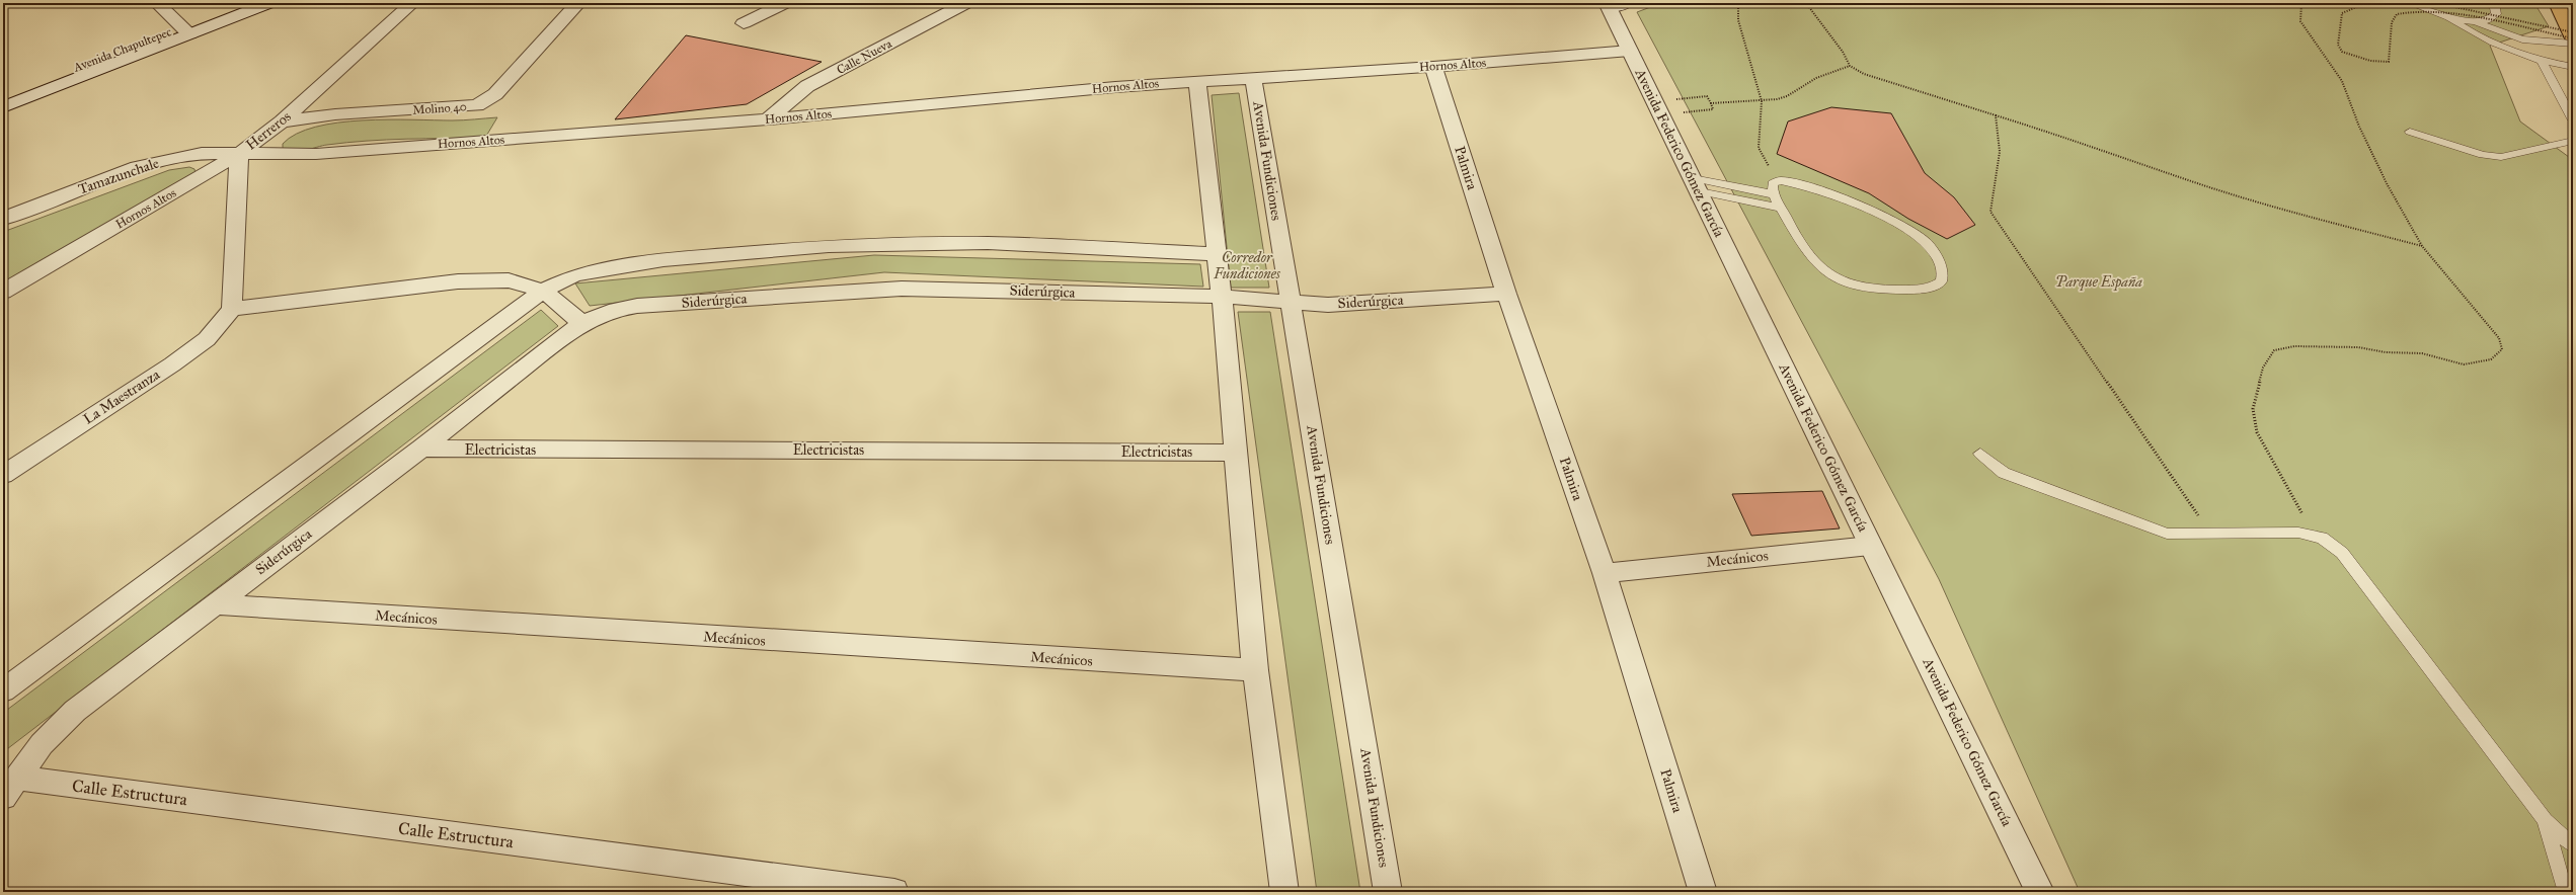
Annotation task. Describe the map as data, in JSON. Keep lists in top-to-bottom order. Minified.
{"streets":{"street":["Avenida Chapultepec","Calle Nueva","Hornos Altos","Molino 40","Herreros","Avenida Federico Gómez García","Avenida Fundiciones","Palmira","Tamazunchale","Siderúrgica","La Maestranza","Electricistas","Mecánicos","Calle Estructura"]},"crossings":[["Calle Nueva","Hornos Altos"],["Hornos Altos","Herreros"],["Hornos Altos","Avenida Federico Gómez García"],["Hornos Altos","Avenida Fundiciones"],["Hornos Altos","Palmira"],["Hornos Altos","Tamazunchale"],["Molino 40","Herreros"],["Herreros","Tamazunchale"],["Herreros","La Maestranza"],["Avenida Federico Gómez García","Mecánicos"],["Avenida Fundiciones","Siderúrgica"],["Palmira","Siderúrgica"],["Palmira","Mecánicos"],["Siderúrgica","Electricistas"],["Siderúrgica","Mecánicos"],["Siderúrgica","Calle Estructura"]],"parks":["Corredor Fundiciones","Parque España"]}
